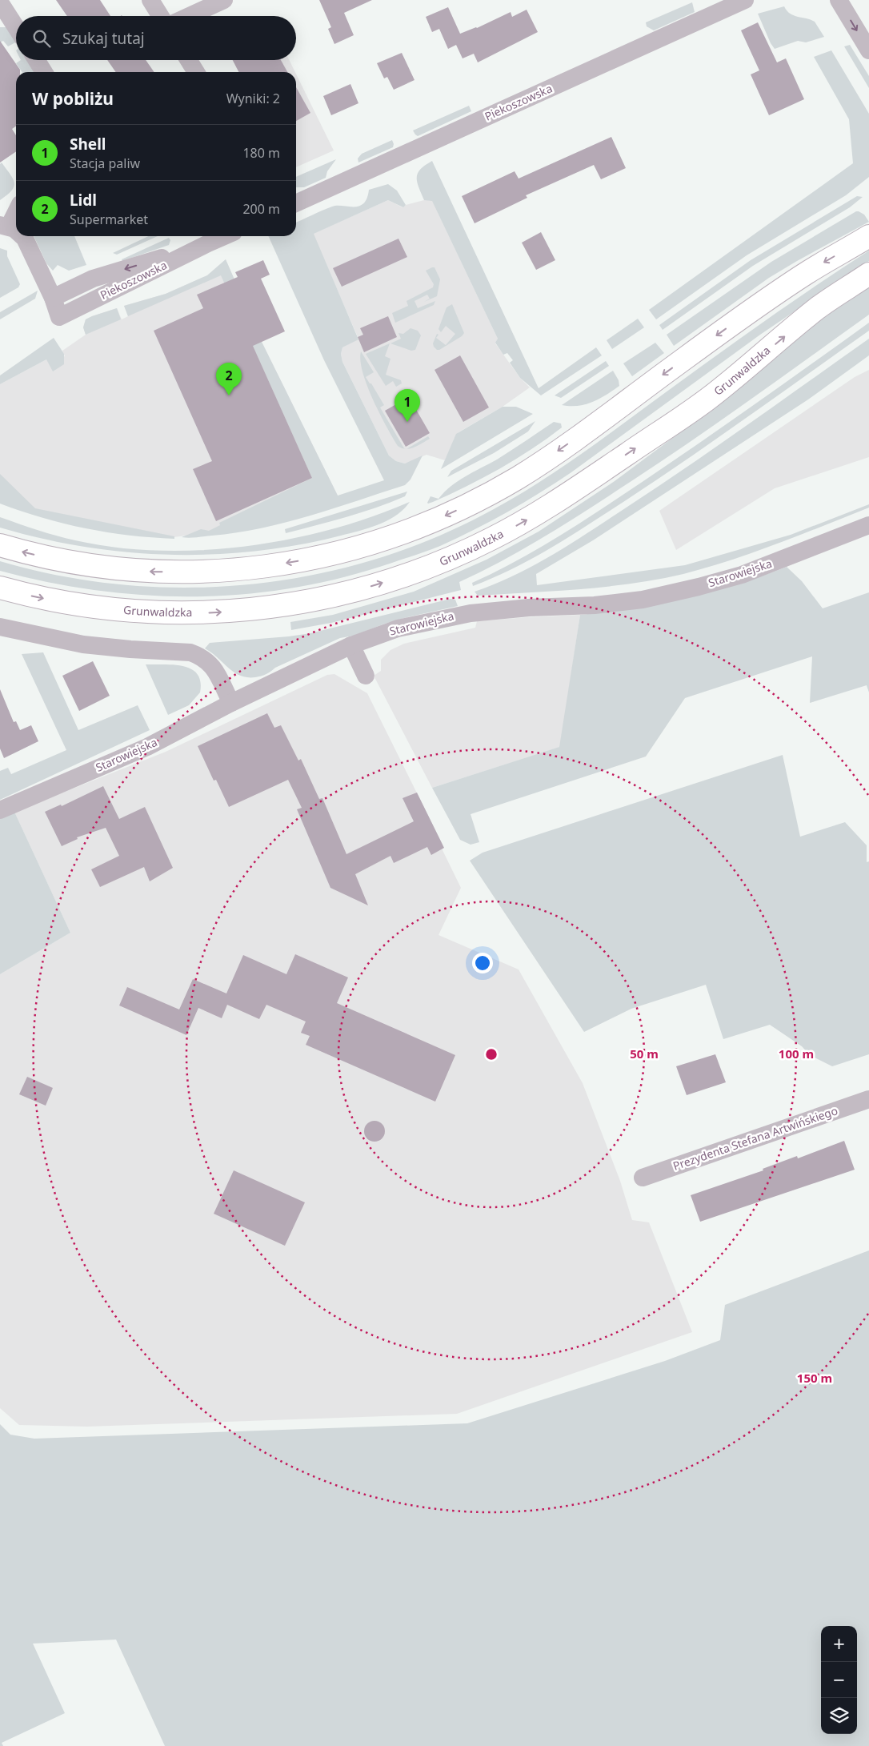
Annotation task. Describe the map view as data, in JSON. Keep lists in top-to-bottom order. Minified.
{"streets":{"main road":["Grunwaldzka"],"street":["Piekoszowska","Starowiejska","Prezydenta Stefana Artwińskiego"]},"page":{"search":"Szukaj tutaj","heading":["W pobliżu","Wyniki: 2"],"list":[{"mark":"1","name":"Shell","note":"Stacja paliw","value":"180 m"},{"mark":"2","name":"Lidl","note":"Supermarket","value":"200 m"}],"pins":["2","1"],"map_buttons":["+","−"]},"rings":["50 m","100 m","150 m"]}
